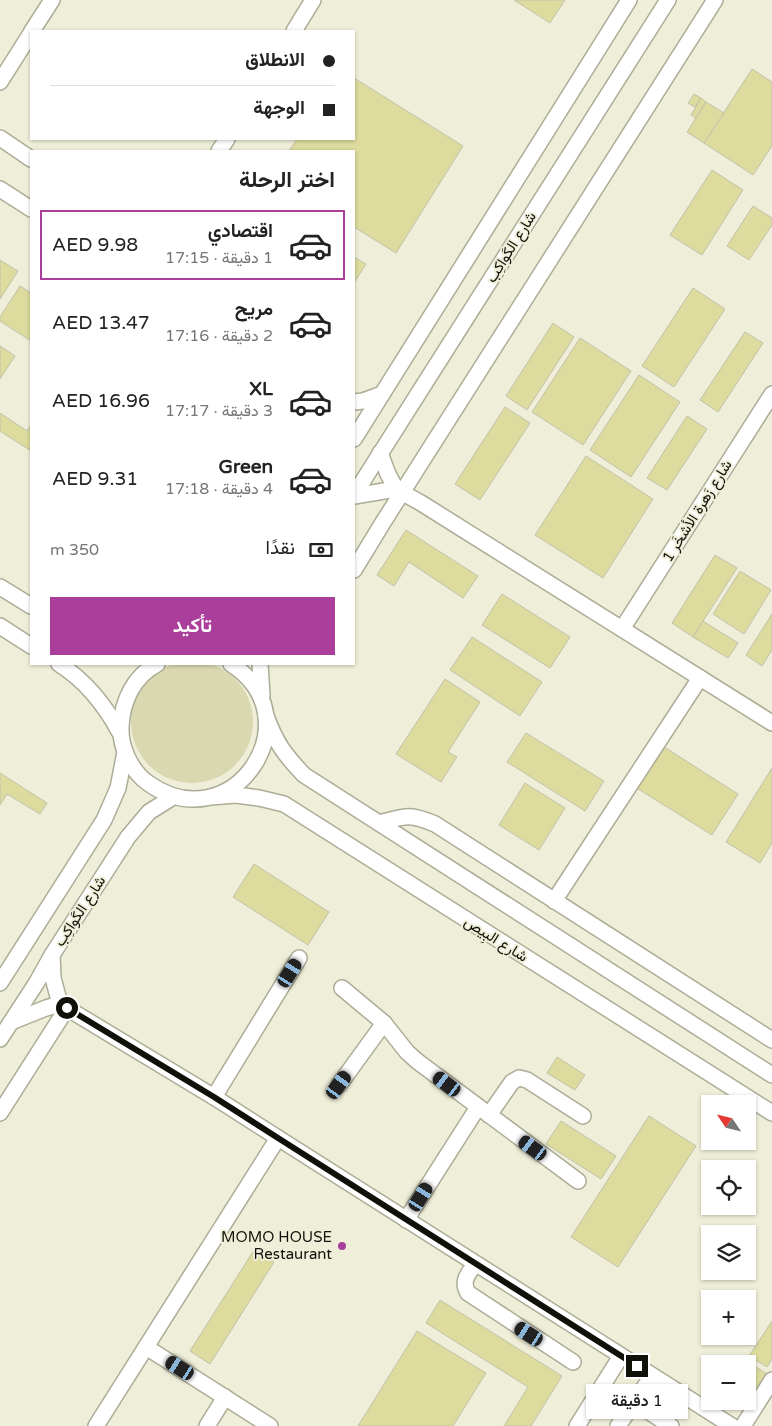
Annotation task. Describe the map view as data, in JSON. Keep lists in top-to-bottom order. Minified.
{"streets":{"street":["شارع الكَواكِب","شارع زَهرة الأشخَر 1","شارع البِيص"]},"crossings":[["شارع الكَواكِب","شارع البِيص"]],"places":["MOMO HOUSE Restaurant"],"north":"top left","page":{"banner":["الانطلاق","الوجهة"],"heading":"اختر الرحلة","list":[{"name":"اقتصادي","note":"1 دقيقة · 17:15","value":"AED 9.98"},{"name":"مريح","note":"2 دقيقة · 17:16","value":"AED 13.47"},{"name":"XL","note":"3 دقيقة · 17:17","value":"AED 16.96"},{"name":"Green","note":"4 دقيقة · 17:18","value":"AED 9.31"}],"pay":["نقدًا","350 m"],"buttons":"تأكيد","map_buttons":["+","−"],"bubble":"1 دقيقة"}}
